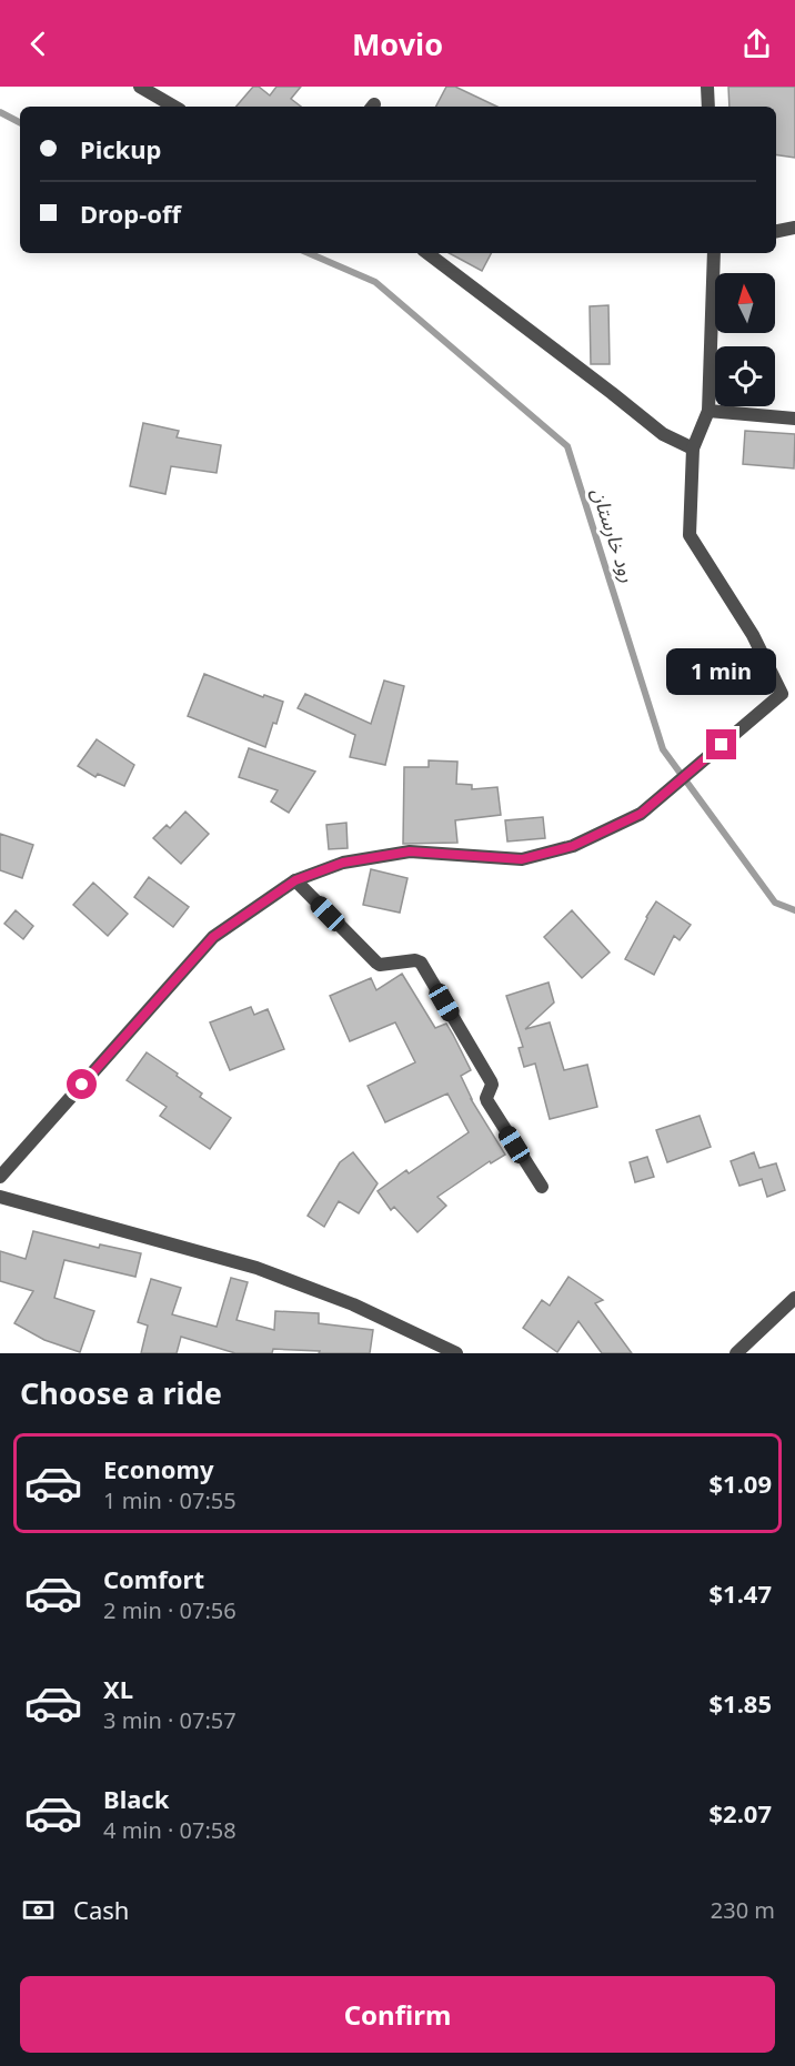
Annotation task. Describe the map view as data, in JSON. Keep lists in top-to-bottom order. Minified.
{"water":["رود خارستان"],"north":"top","page":{"header":"Movio","banner":["Pickup","Drop-off"],"bubble":"1 min","heading":"Choose a ride","list":[{"name":"Economy","note":"1 min · 07:55","value":"$1.09"},{"name":"Comfort","note":"2 min · 07:56","value":"$1.47"},{"name":"XL","note":"3 min · 07:57","value":"$1.85"},{"name":"Black","note":"4 min · 07:58","value":"$2.07"}],"pay":["Cash","230 m"],"buttons":"Confirm"}}
